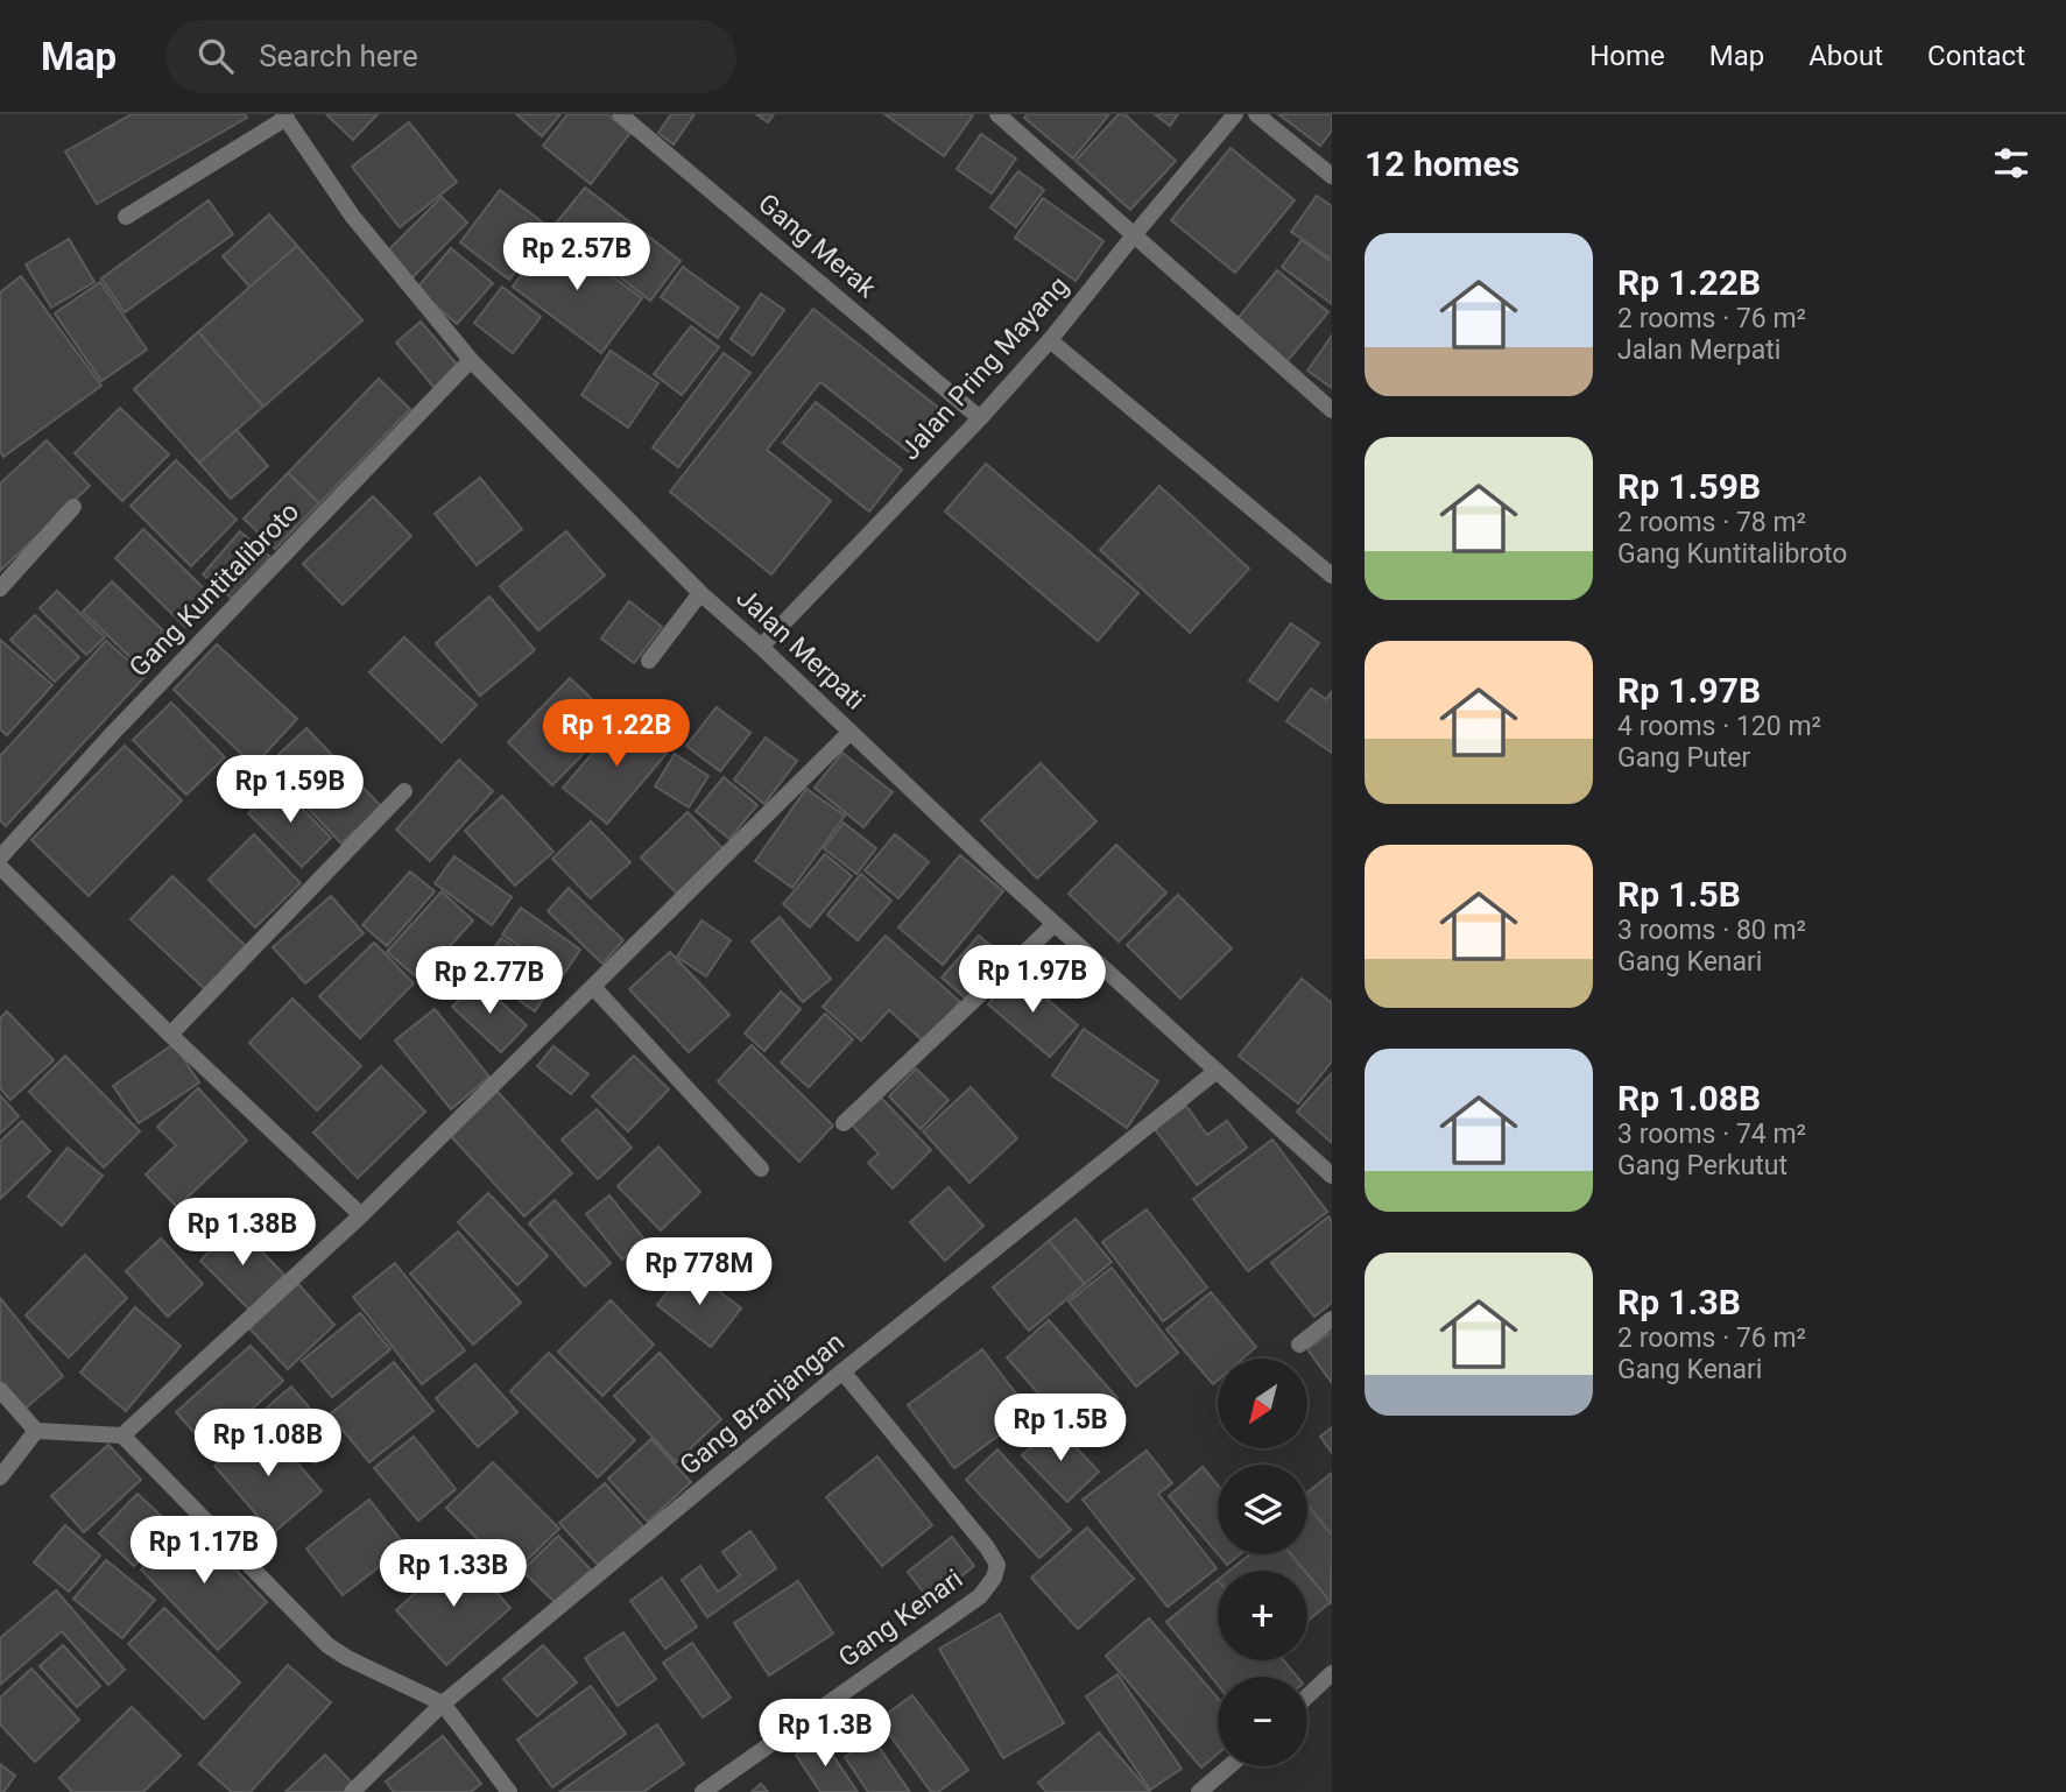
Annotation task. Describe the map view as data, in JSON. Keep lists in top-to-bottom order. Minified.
{"streets":{"street":["Gang Merak","Jalan Pring Mayang","Gang Kuntitalibroto","Jalan Merpati","Gang Branjangan","Gang Kenari"]},"crossings":[["Gang Merak","Jalan Pring Mayang"],["Jalan Pring Mayang","Jalan Merpati"],["Gang Kuntitalibroto","Jalan Merpati"],["Jalan Merpati","Gang Branjangan"],["Gang Branjangan","Gang Kenari"]],"north":"bottom left","page":{"header":"Map","search":"Search here","nav":["Home","Map","About","Contact"],"heading":"12 homes","list":[{"name":"Rp 1.22B","note":"2 rooms · 76 m² · Jalan Merpati"},{"name":"Rp 1.59B","note":"2 rooms · 78 m² · Gang Kuntitalibroto"},{"name":"Rp 1.97B","note":"4 rooms · 120 m² · Gang Puter"},{"name":"Rp 1.5B","note":"3 rooms · 80 m² · Gang Kenari"},{"name":"Rp 1.08B","note":"3 rooms · 74 m² · Gang Perkutut"},{"name":"Rp 1.3B","note":"2 rooms · 76 m² · Gang Kenari"}],"price":["Rp 2.57B","Rp 1.22B","Rp 1.59B","Rp 1.97B","Rp 2.77B","Rp 1.38B","Rp 778M","Rp 1.5B","Rp 1.08B","Rp 1.17B","Rp 1.33B","Rp 1.3B"],"map_buttons":["+","−"]}}
